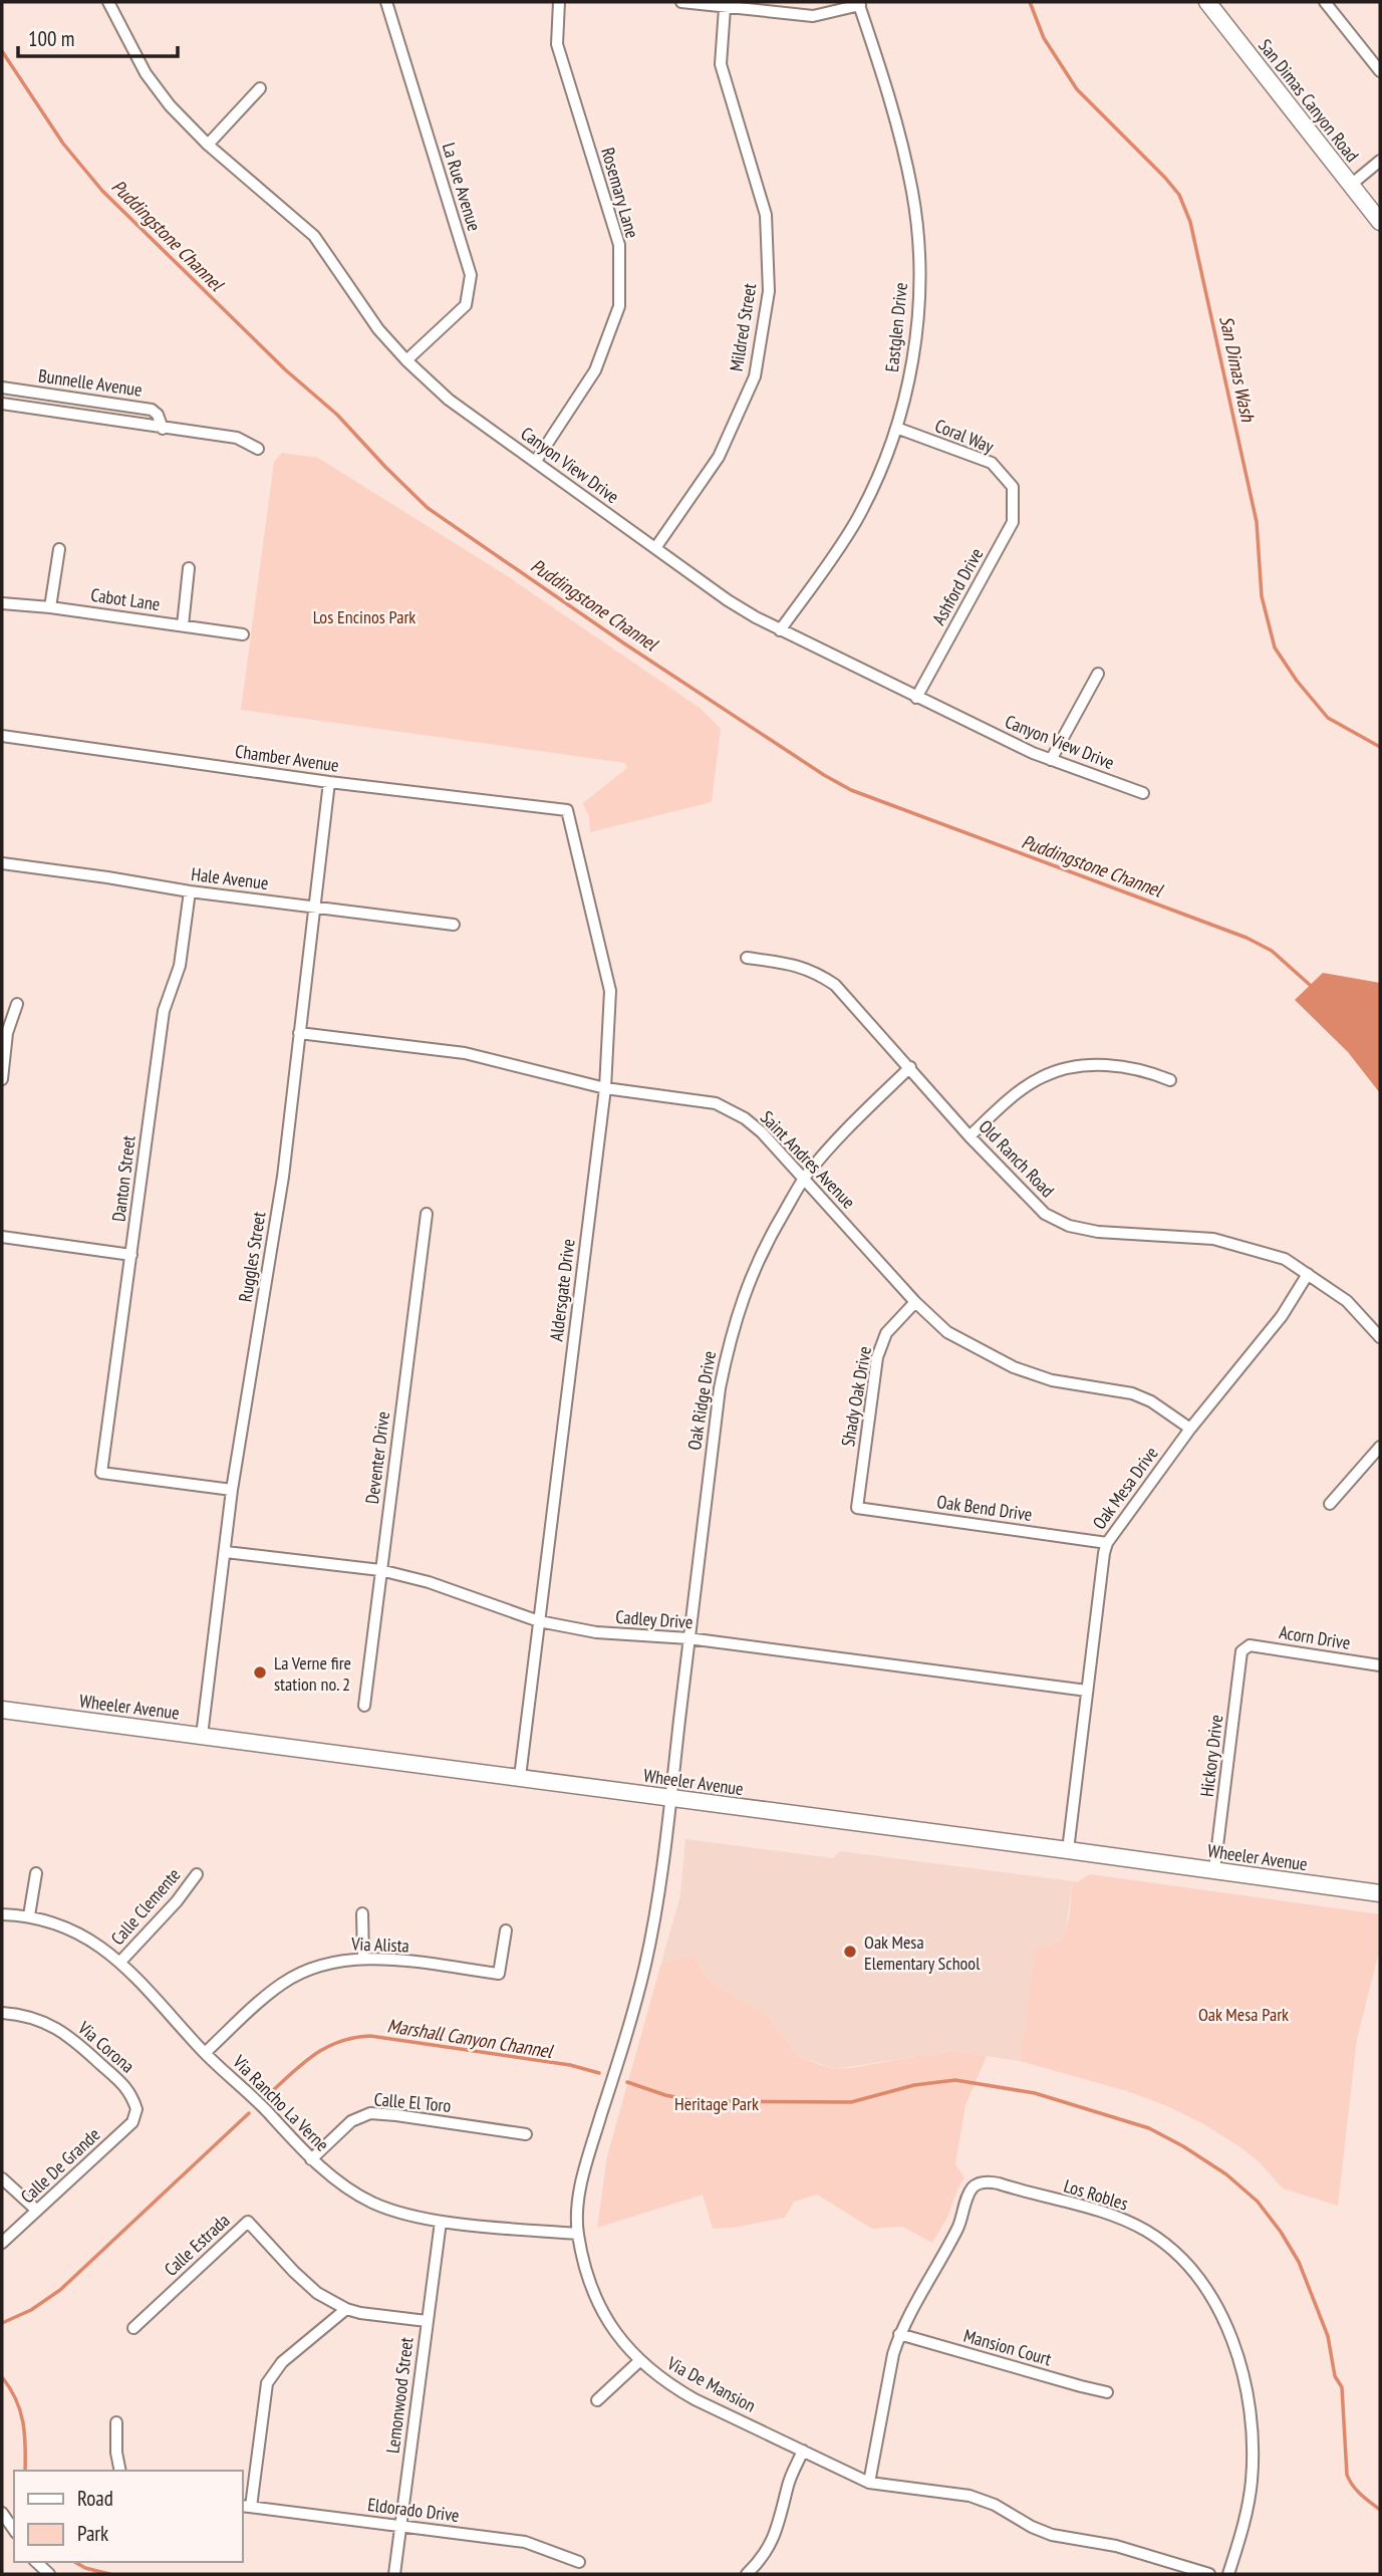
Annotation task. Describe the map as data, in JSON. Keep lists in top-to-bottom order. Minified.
{"streets":{"main road":["San Dimas Canyon Road","Wheeler Avenue"],"street":["La Rue Avenue","Rosemary Lane","Mildred Street","Eastglen Drive","Bunnelle Avenue","Coral Way","Canyon View Drive","Ashford Drive","Cabot Lane","Chamber Avenue","Hale Avenue","Old Ranch Road","Saint Andres Avenue","Danton Street","Ruggles Street","Aldersgate Drive","Shady Oak Drive","Oak Ridge Drive","Deventer Drive","Oak Mesa Drive","Oak Bend Drive","Cadley Drive","Acorn Drive","Hickory Drive","Calle Clemente","Via Alista","Via Corona","Calle El Toro","Via Rancho La Verne","Calle De Grande","Los Robles","Calle Estrada","Mansion Court","Via De Mansion","Lemonwood Street","Eldorado Drive"]},"crossings":[["La Rue Avenue","Canyon View Drive"],["Rosemary Lane","Canyon View Drive"],["Mildred Street","Canyon View Drive"],["Eastglen Drive","Coral Way"],["Eastglen Drive","Canyon View Drive"],["Coral Way","Ashford Drive"],["Canyon View Drive","Ashford Drive"],["Chamber Avenue","Ruggles Street"],["Chamber Avenue","Aldersgate Drive"],["Hale Avenue","Danton Street"],["Hale Avenue","Ruggles Street"],["Old Ranch Road","Oak Ridge Drive"],["Old Ranch Road","Oak Mesa Drive"],["Saint Andres Avenue","Ruggles Street"],["Saint Andres Avenue","Aldersgate Drive"],["Saint Andres Avenue","Shady Oak Drive"],["Saint Andres Avenue","Oak Ridge Drive"],["Saint Andres Avenue","Oak Mesa Drive"],["Danton Street","Ruggles Street"],["Ruggles Street","Cadley Drive"],["Ruggles Street","Wheeler Avenue"],["Aldersgate Drive","Cadley Drive"],["Aldersgate Drive","Wheeler Avenue"],["Shady Oak Drive","Oak Bend Drive"],["Oak Ridge Drive","Cadley Drive"],["Oak Ridge Drive","Wheeler Avenue"],["Oak Ridge Drive","Via De Mansion"],["Deventer Drive","Cadley Drive"],["Oak Mesa Drive","Oak Bend Drive"],["Oak Mesa Drive","Cadley Drive"],["Oak Mesa Drive","Wheeler Avenue"],["Acorn Drive","Hickory Drive"],["Wheeler Avenue","Hickory Drive"],["Wheeler Avenue","Via De Mansion"],["Calle Clemente","Via Rancho La Verne"],["Via Alista","Via Rancho La Verne"],["Via Corona","Calle De Grande"],["Calle El Toro","Via Rancho La Verne"],["Via Rancho La Verne","Via De Mansion"],["Via Rancho La Verne","Lemonwood Street"],["Los Robles","Mansion Court"],["Los Robles","Via De Mansion"],["Lemonwood Street","Eldorado Drive"]],"water":["Puddingstone Channel","San Dimas Wash","Marshall Canyon Channel"],"parks":["Los Encinos Park","Oak Mesa Park","Heritage Park"],"places":["La Verne fire station no. 2","Oak Mesa Elementary School"],"legend":["Road","Park"],"scale_bar":"100 m"}
